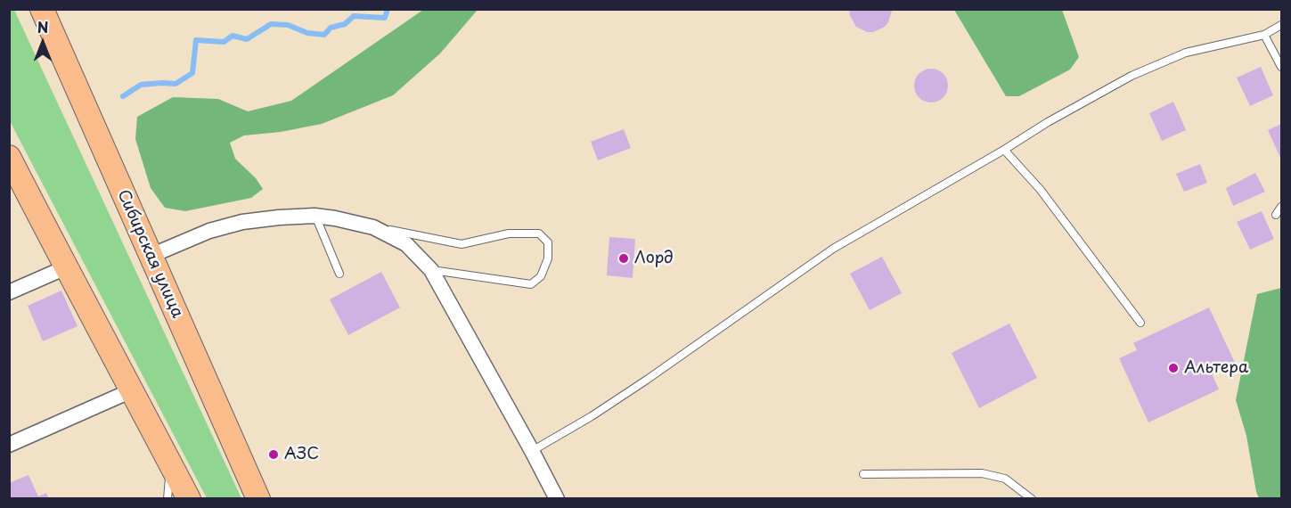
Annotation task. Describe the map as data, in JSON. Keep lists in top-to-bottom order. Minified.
{"streets":{"main road":["Сибирская улица"]},"places":["Лорд","Альтера","АЗС"],"north":"top"}
